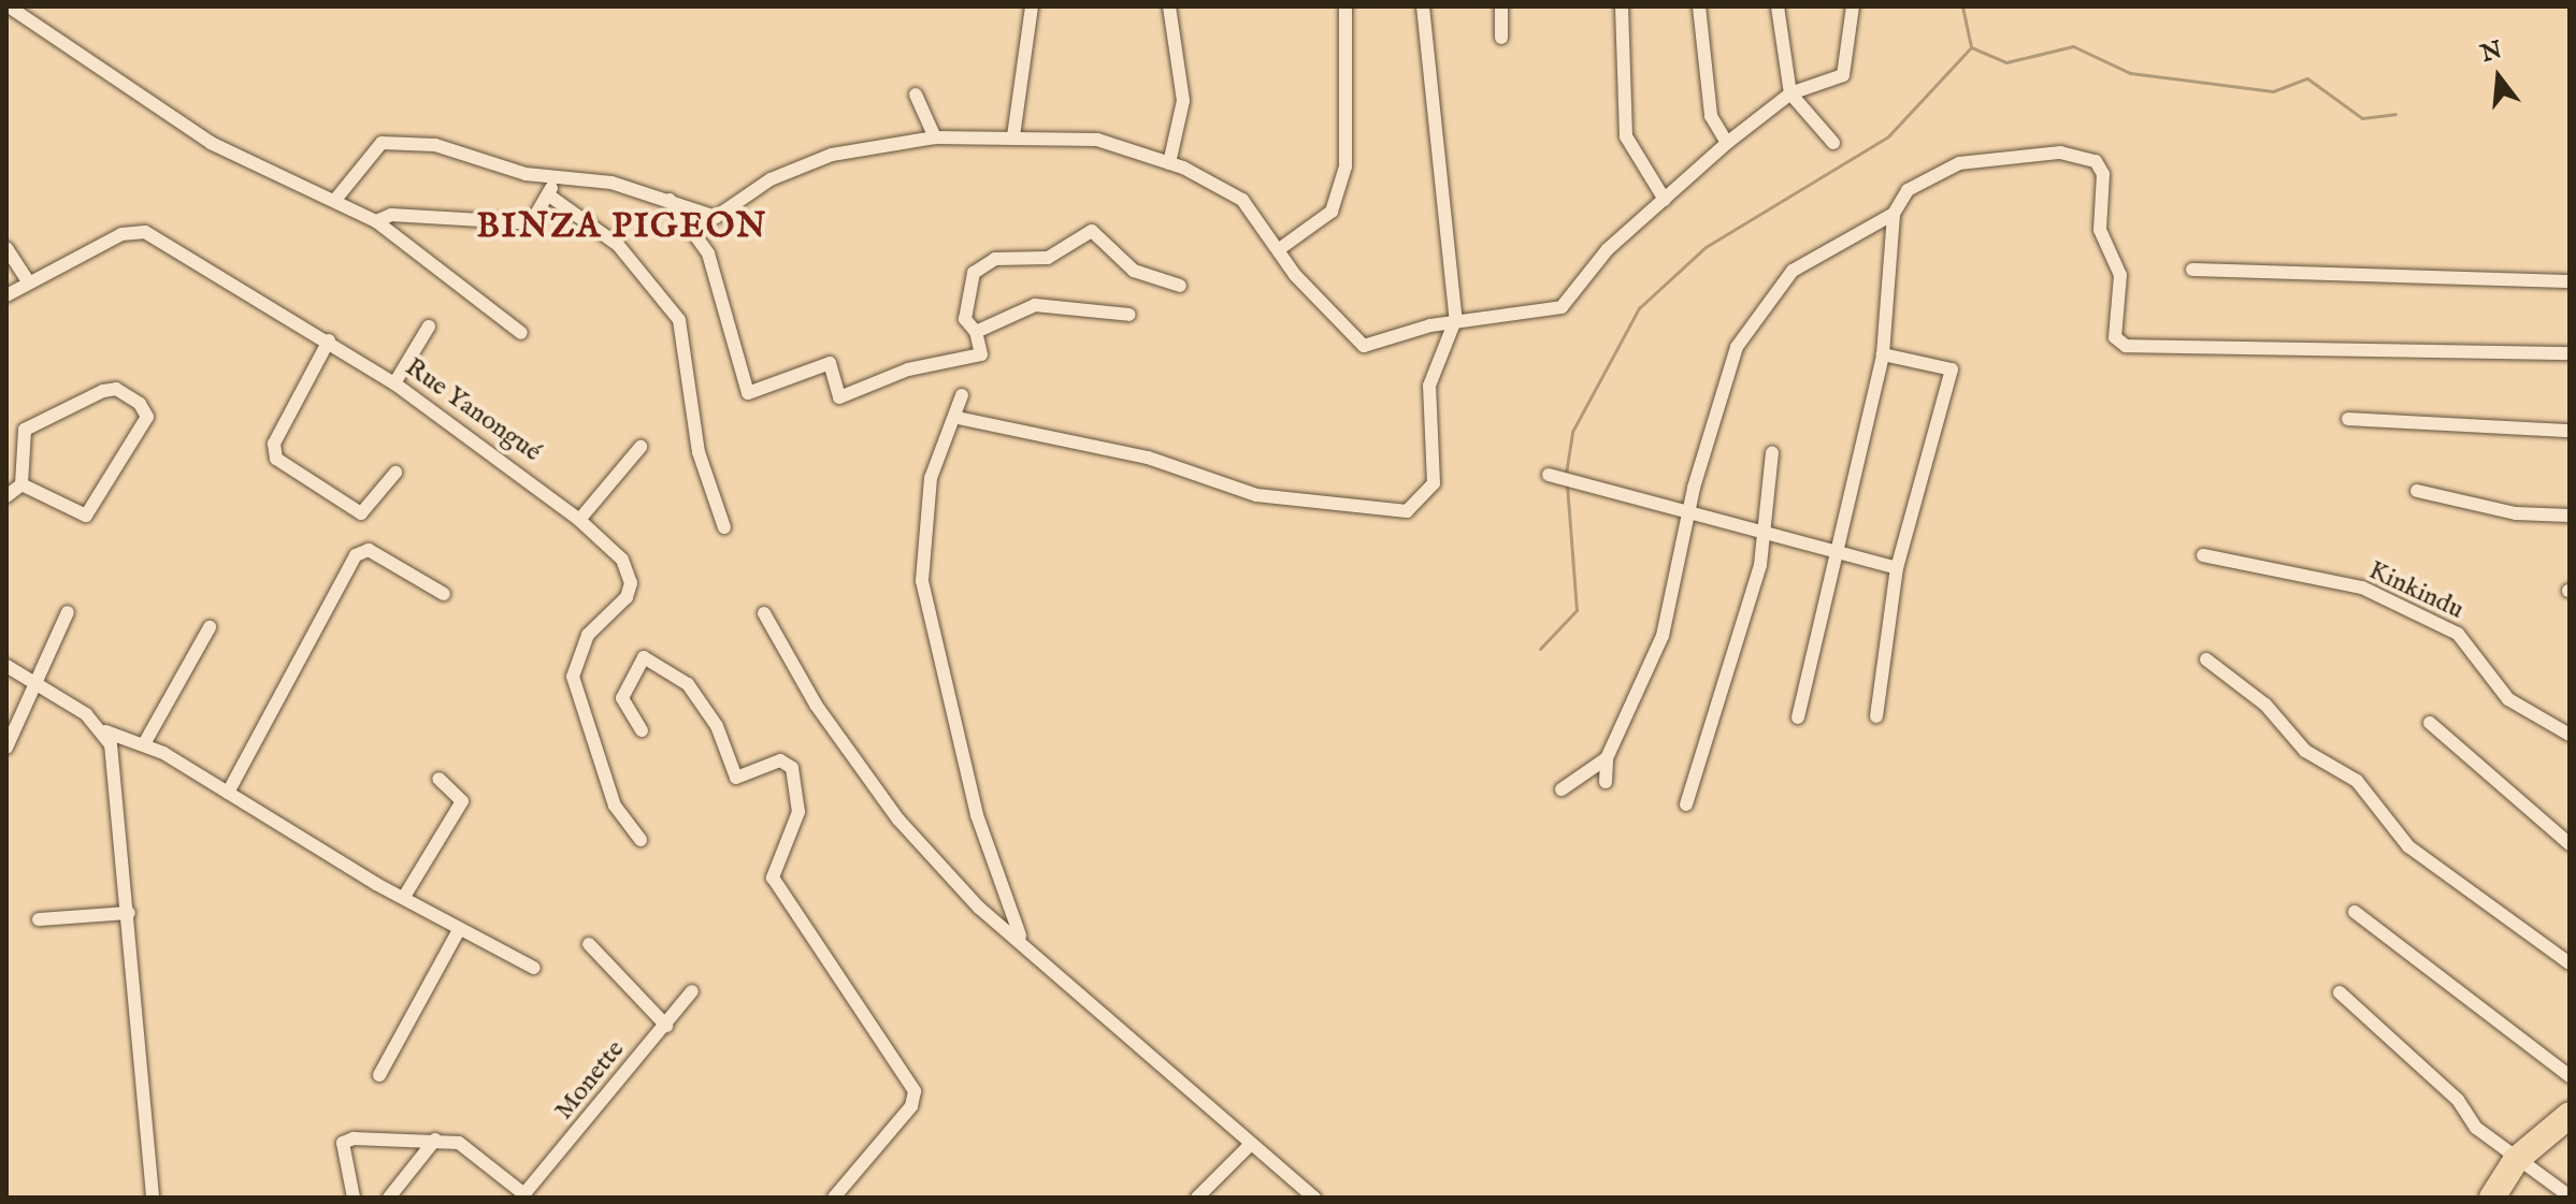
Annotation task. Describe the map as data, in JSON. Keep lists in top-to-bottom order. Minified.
{"streets":{"street":["Rue Yanongué","Kinkindu","Monette"]},"districts":["BINZA PIGEON"],"north":"top"}
